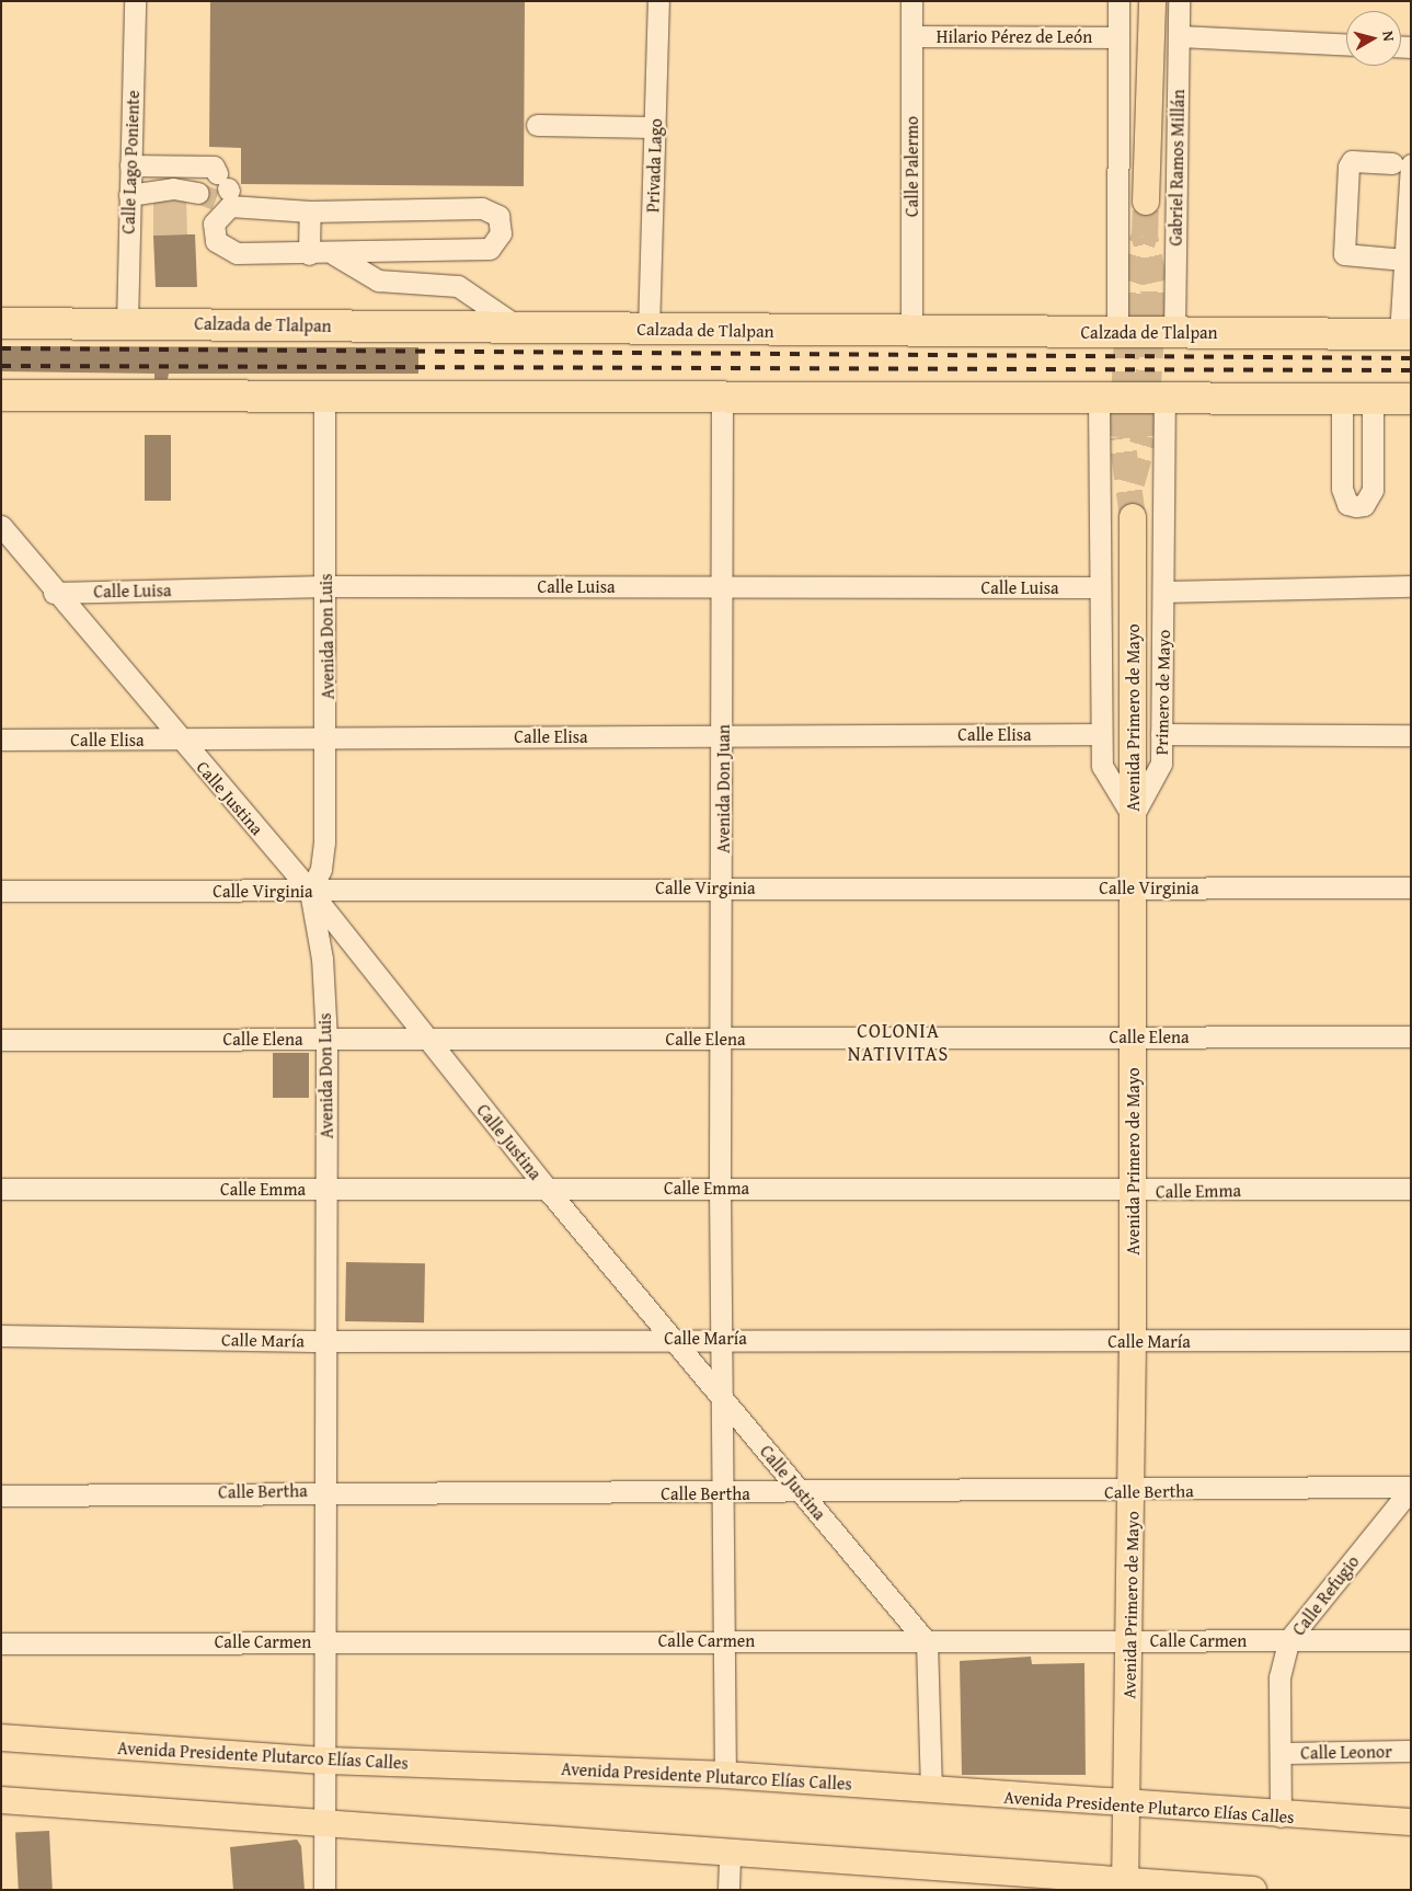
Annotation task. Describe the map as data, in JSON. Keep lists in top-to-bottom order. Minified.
{"streets":{"highway":["Calzada de Tlalpan"],"main road":["Avenida Primero de Mayo","Avenida Presidente Plutarco Elías Calles"],"street":["Hilario Pérez de León","Calle Lago Poniente","Privada Lago","Calle Palermo","Gabriel Ramos Millán","Calle Luisa","Avenida Don Luis","Primero de Mayo","Calle Elisa","Avenida Don Juan","Calle Justina","Calle Virginia","Calle Elena","Calle Emma","Calle María","Calle Bertha","Calle Refugio","Calle Carmen","Calle Leonor"]},"crossings":[["Hilario Pérez de León","Calle Palermo"],["Calle Lago Poniente","Calzada de Tlalpan"],["Privada Lago","Calzada de Tlalpan"],["Calle Palermo","Calzada de Tlalpan"],["Gabriel Ramos Millán","Calzada de Tlalpan"],["Calle Luisa","Avenida Don Luis"],["Calle Luisa","Avenida Don Juan"],["Calle Luisa","Calle Justina"],["Avenida Don Luis","Calle Elisa"],["Avenida Don Luis","Calle Justina"],["Avenida Don Luis","Calle Virginia"],["Avenida Don Luis","Calle Elena"],["Avenida Don Luis","Calle Emma"],["Avenida Don Luis","Calle María"],["Avenida Don Luis","Calle Bertha"],["Avenida Don Luis","Calle Carmen"],["Avenida Don Luis","Avenida Presidente Plutarco Elías Calles"],["Primero de Mayo","Avenida Primero de Mayo"],["Avenida Primero de Mayo","Calle Virginia"],["Avenida Primero de Mayo","Calle Elena"],["Avenida Primero de Mayo","Calle Emma"],["Avenida Primero de Mayo","Calle María"],["Avenida Primero de Mayo","Calle Bertha"],["Avenida Primero de Mayo","Calle Carmen"],["Avenida Primero de Mayo","Avenida Presidente Plutarco Elías Calles"],["Calle Elisa","Avenida Don Juan"],["Calle Elisa","Calle Justina"],["Avenida Don Juan","Calle Justina"],["Avenida Don Juan","Calle Virginia"],["Avenida Don Juan","Calle Elena"],["Avenida Don Juan","Calle Emma"],["Avenida Don Juan","Calle María"],["Avenida Don Juan","Calle Bertha"],["Avenida Don Juan","Calle Carmen"],["Avenida Don Juan","Avenida Presidente Plutarco Elías Calles"],["Calle Justina","Calle Virginia"],["Calle Justina","Calle Elena"],["Calle Justina","Calle Emma"],["Calle Justina","Calle María"],["Calle Justina","Calle Bertha"],["Calle Justina","Calle Carmen"],["Calle Bertha","Calle Refugio"],["Calle Refugio","Calle Carmen"],["Calle Refugio","Calle Leonor"],["Calle Refugio","Avenida Presidente Plutarco Elías Calles"]],"districts":["COLONIA NATIVITAS"],"north":"right"}
